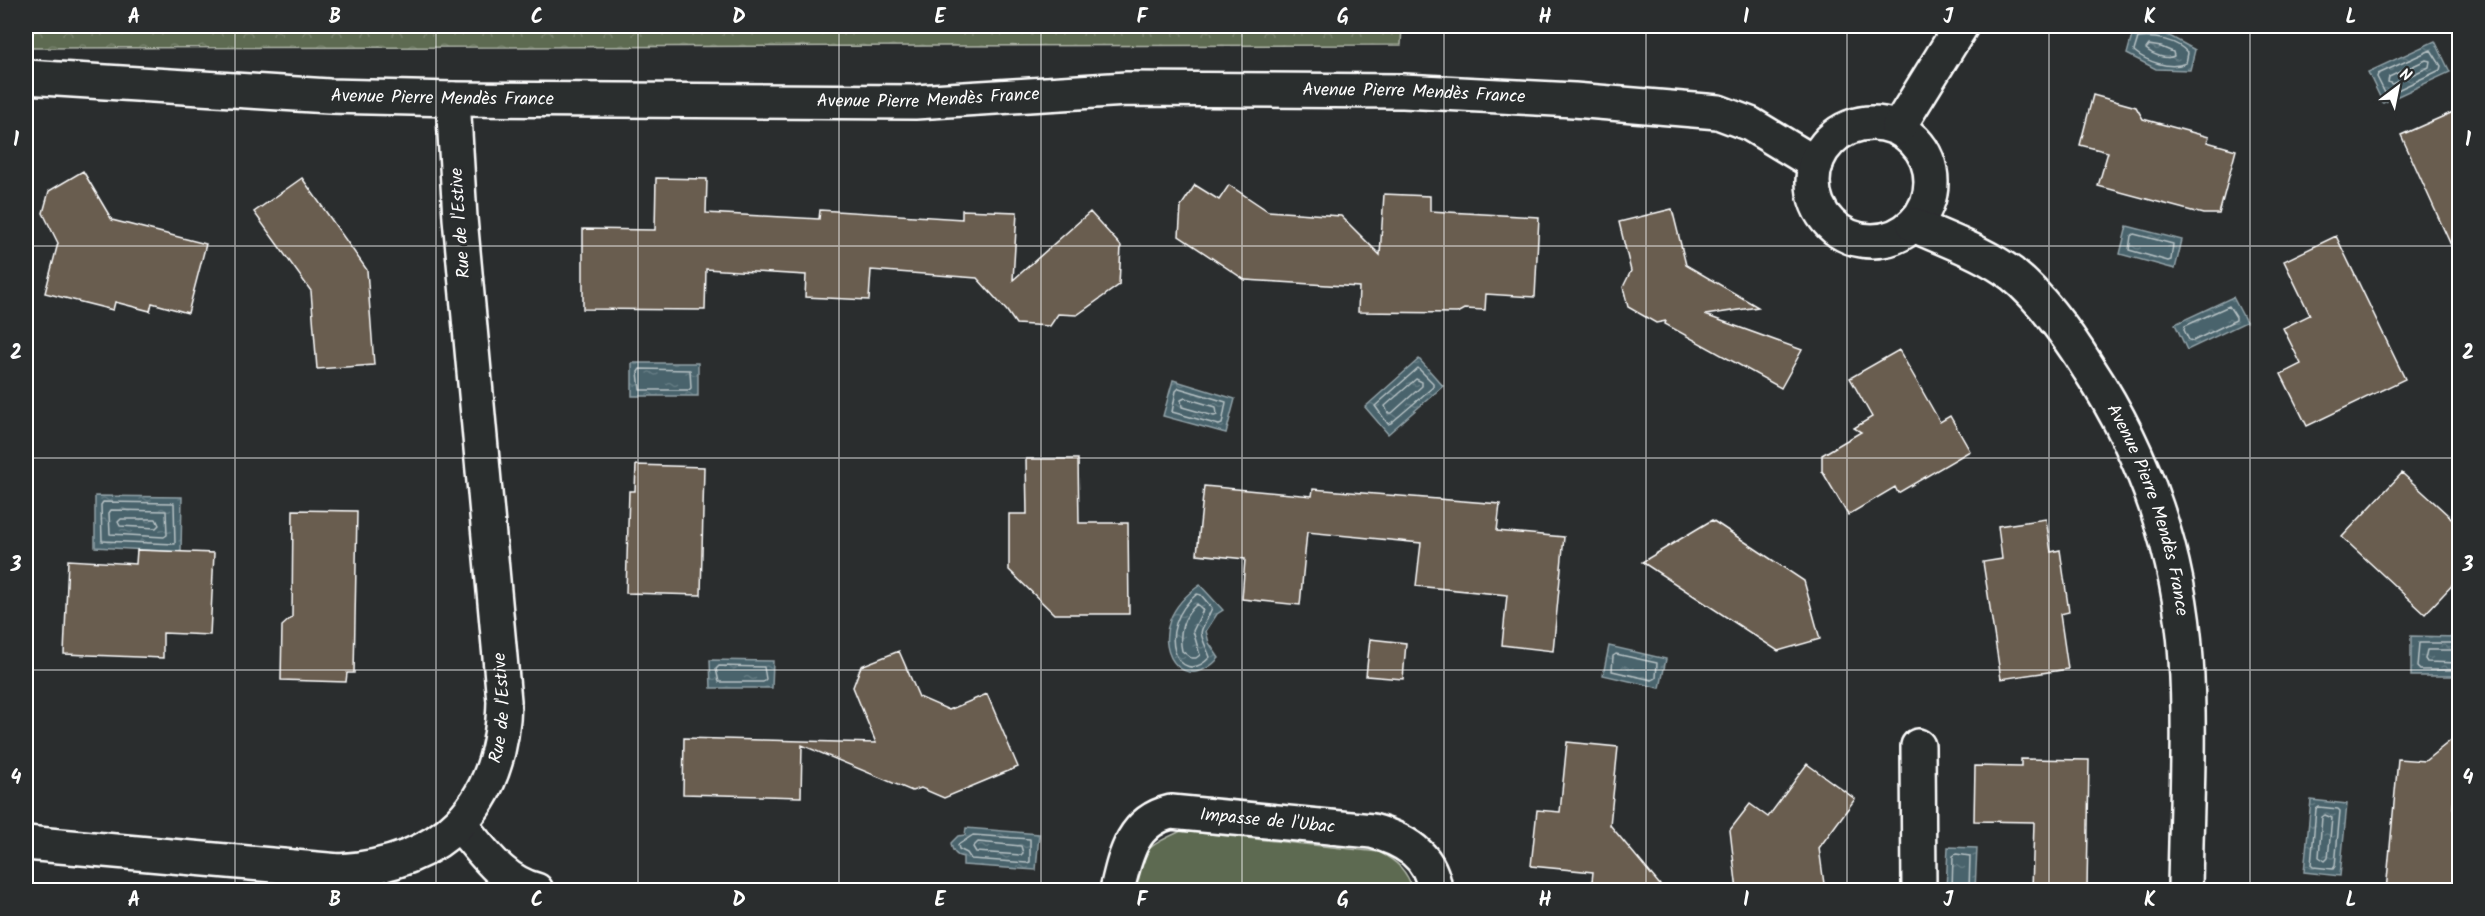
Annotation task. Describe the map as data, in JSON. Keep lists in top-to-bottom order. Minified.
{"streets":{"street":["Avenue Pierre Mendès France","Rue de l'Estive","Impasse de l'Ubac"]},"crossings":[["Avenue Pierre Mendès France","Rue de l'Estive"]],"north":"top right","grid":{"columns":["A","B","C","D","E","F","G","H","I","J","K","L"],"rows":["1","2","3","4"]}}
